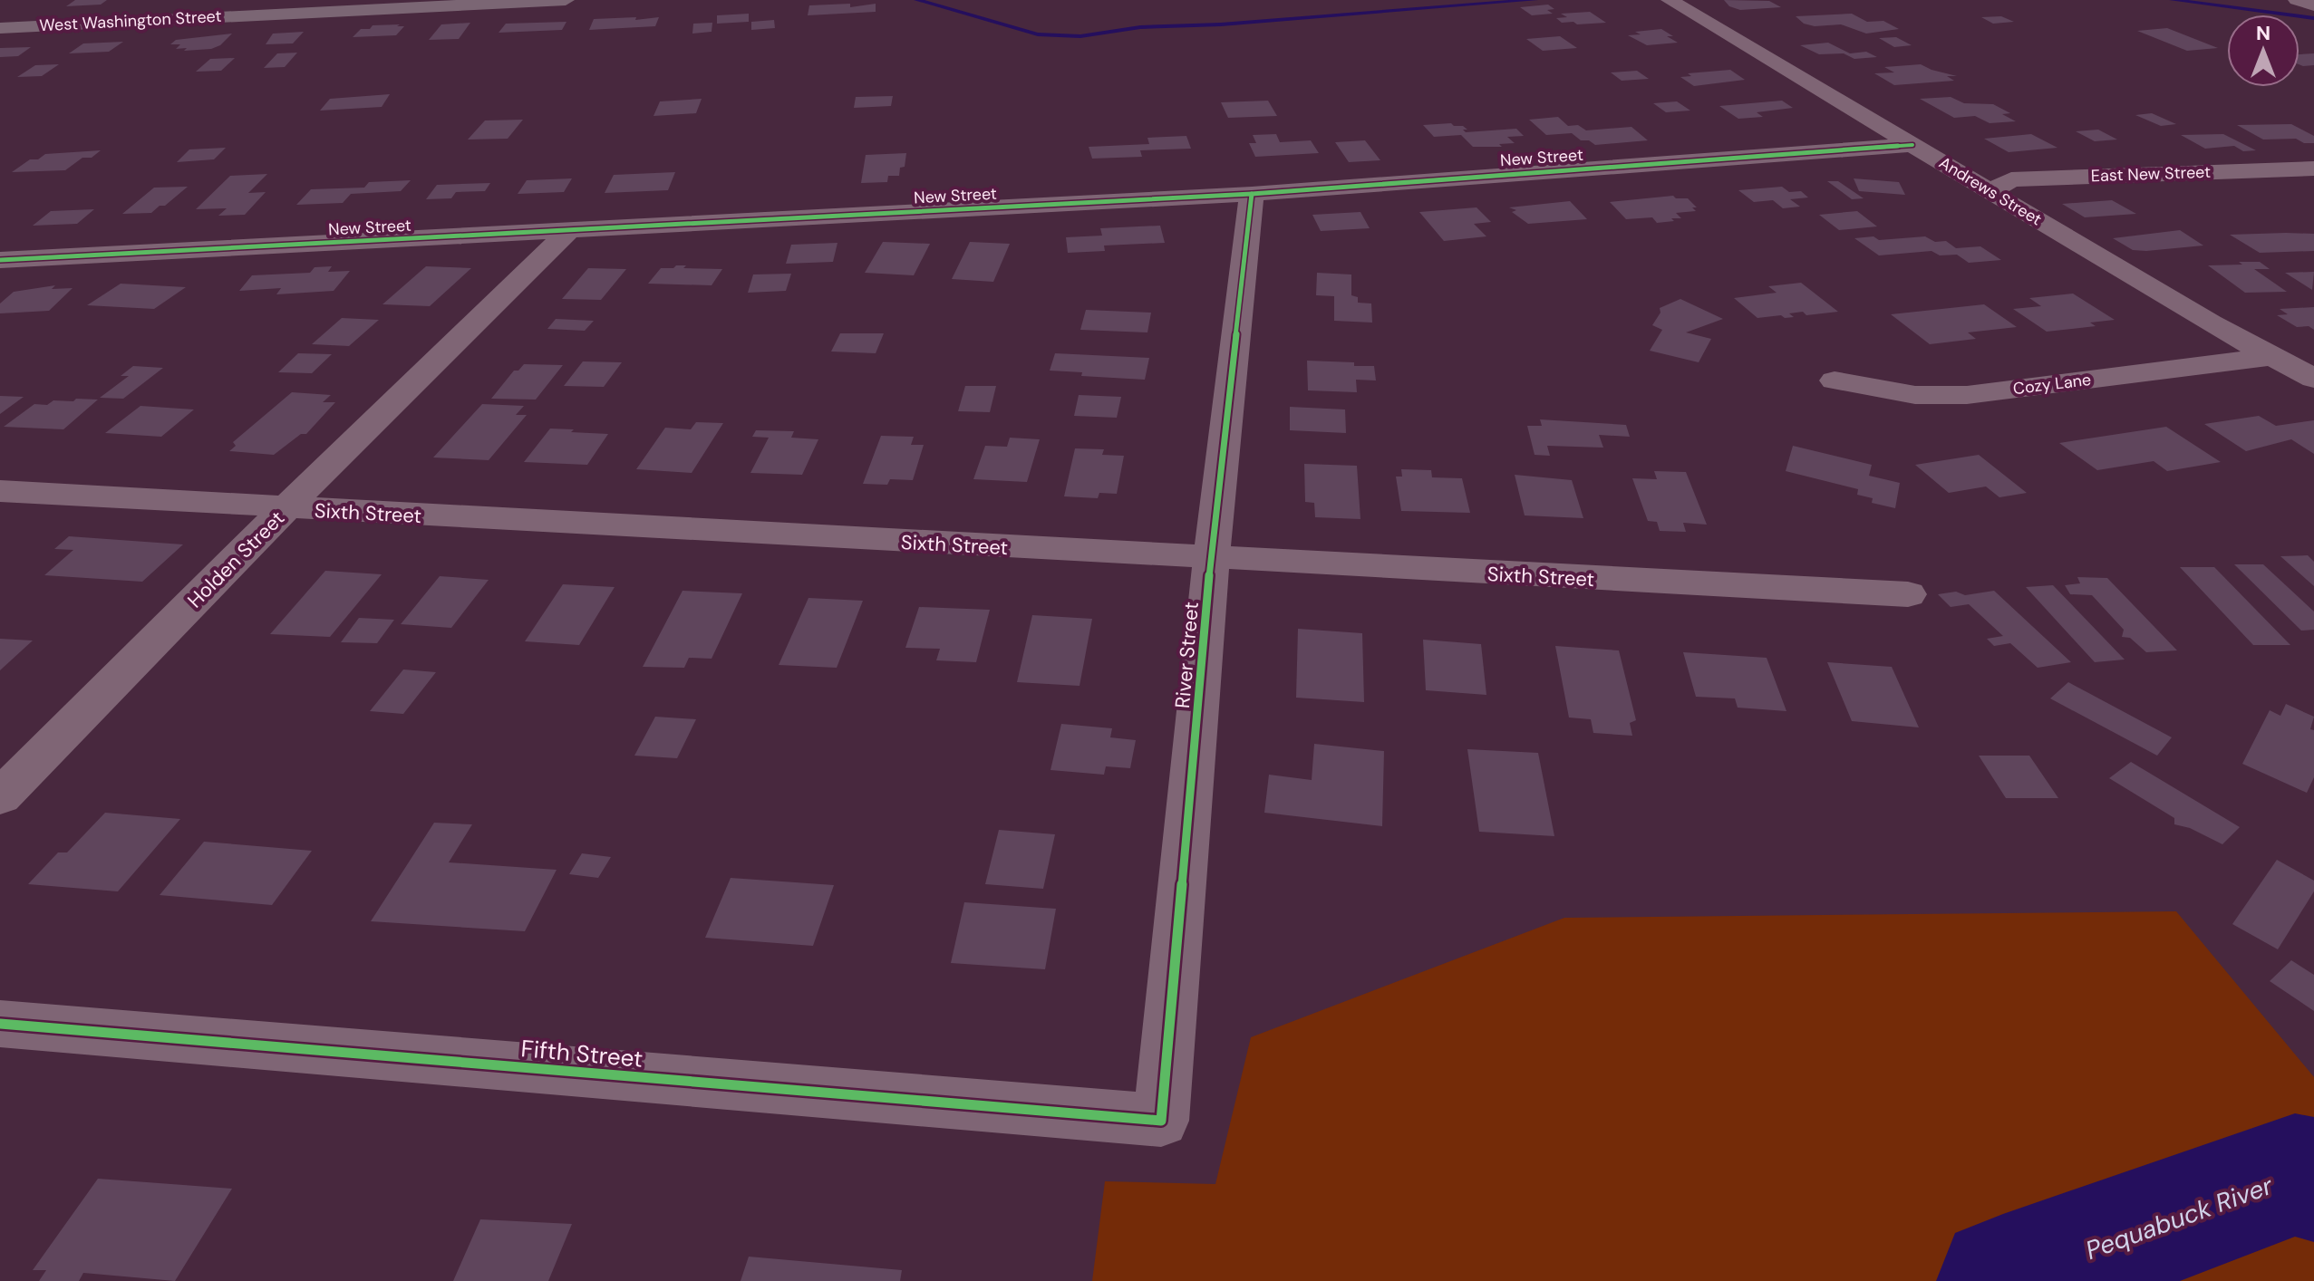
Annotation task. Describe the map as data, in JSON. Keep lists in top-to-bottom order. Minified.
{"streets":{"main road":["West Washington Street"],"street":["New Street","East New Street","Andrews Street","Cozy Lane","Sixth Street","Holden Street","River Street","Fifth Street"]},"crossings":[["New Street","Andrews Street"],["New Street","Holden Street"],["New Street","River Street"],["East New Street","Andrews Street"],["Andrews Street","Cozy Lane"],["Sixth Street","Holden Street"],["Sixth Street","River Street"],["River Street","Fifth Street"]],"water":["Pequabuck River"],"north":"top"}
